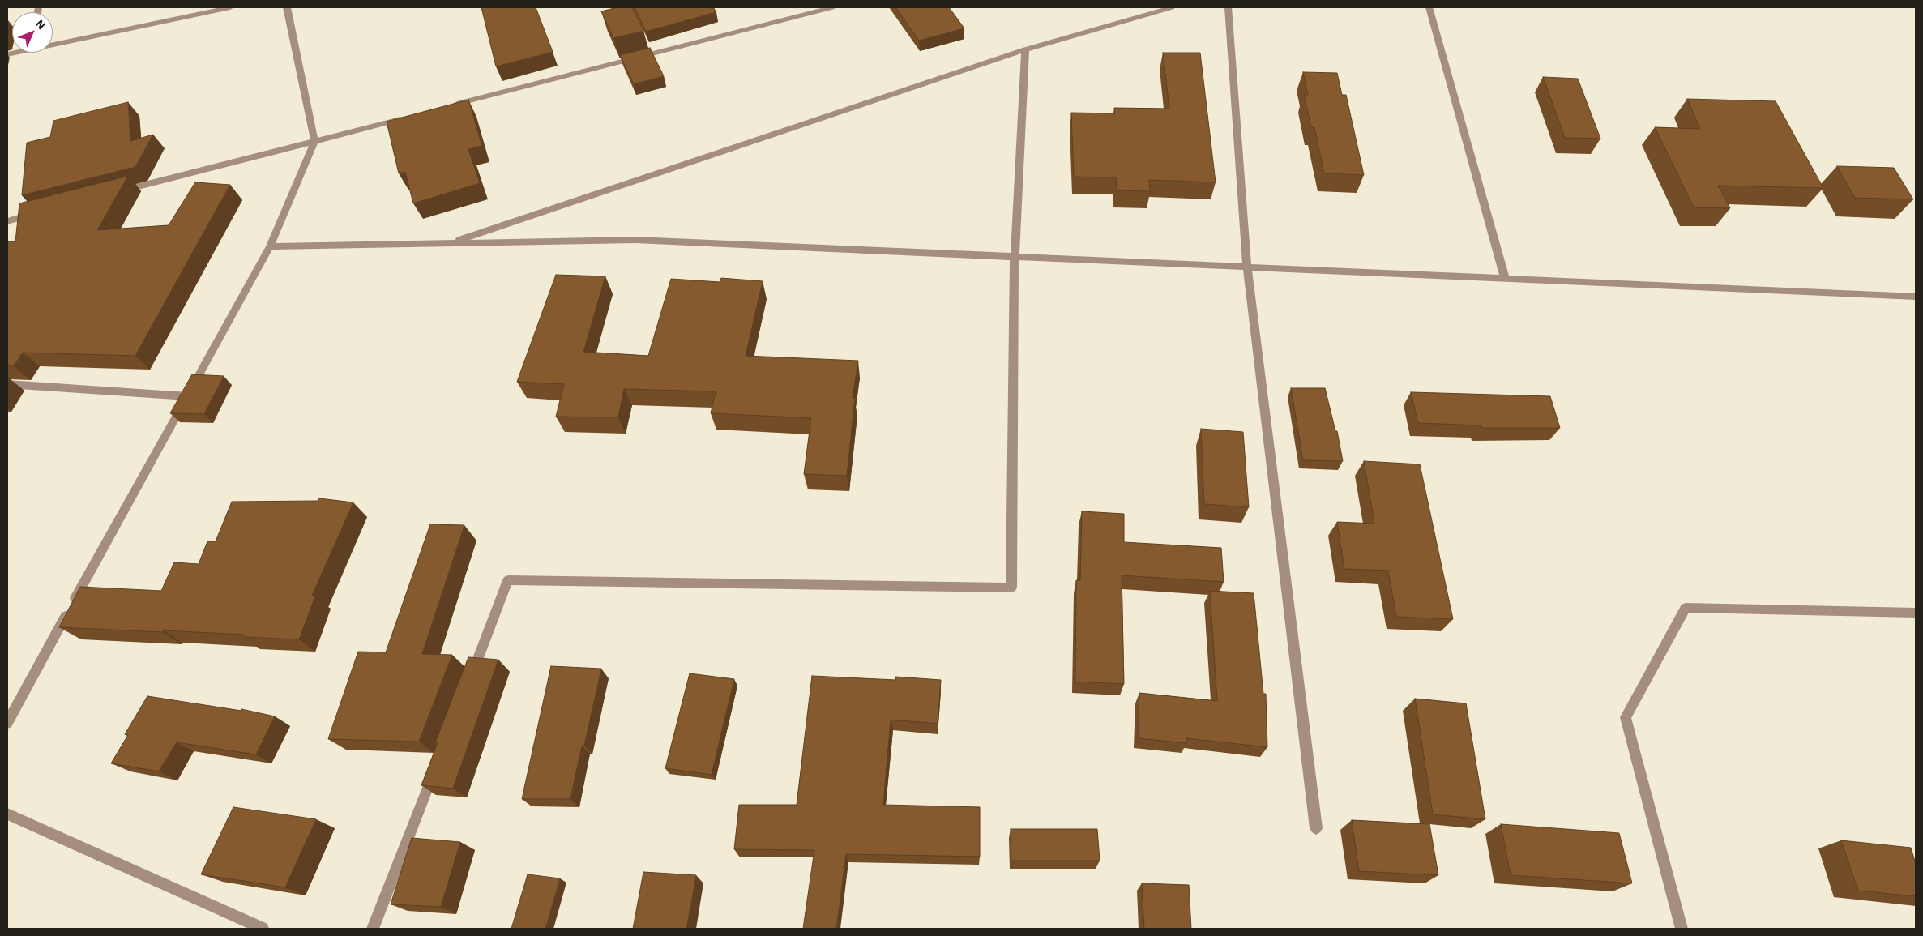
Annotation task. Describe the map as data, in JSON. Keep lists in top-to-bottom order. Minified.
{"north":"top right"}
